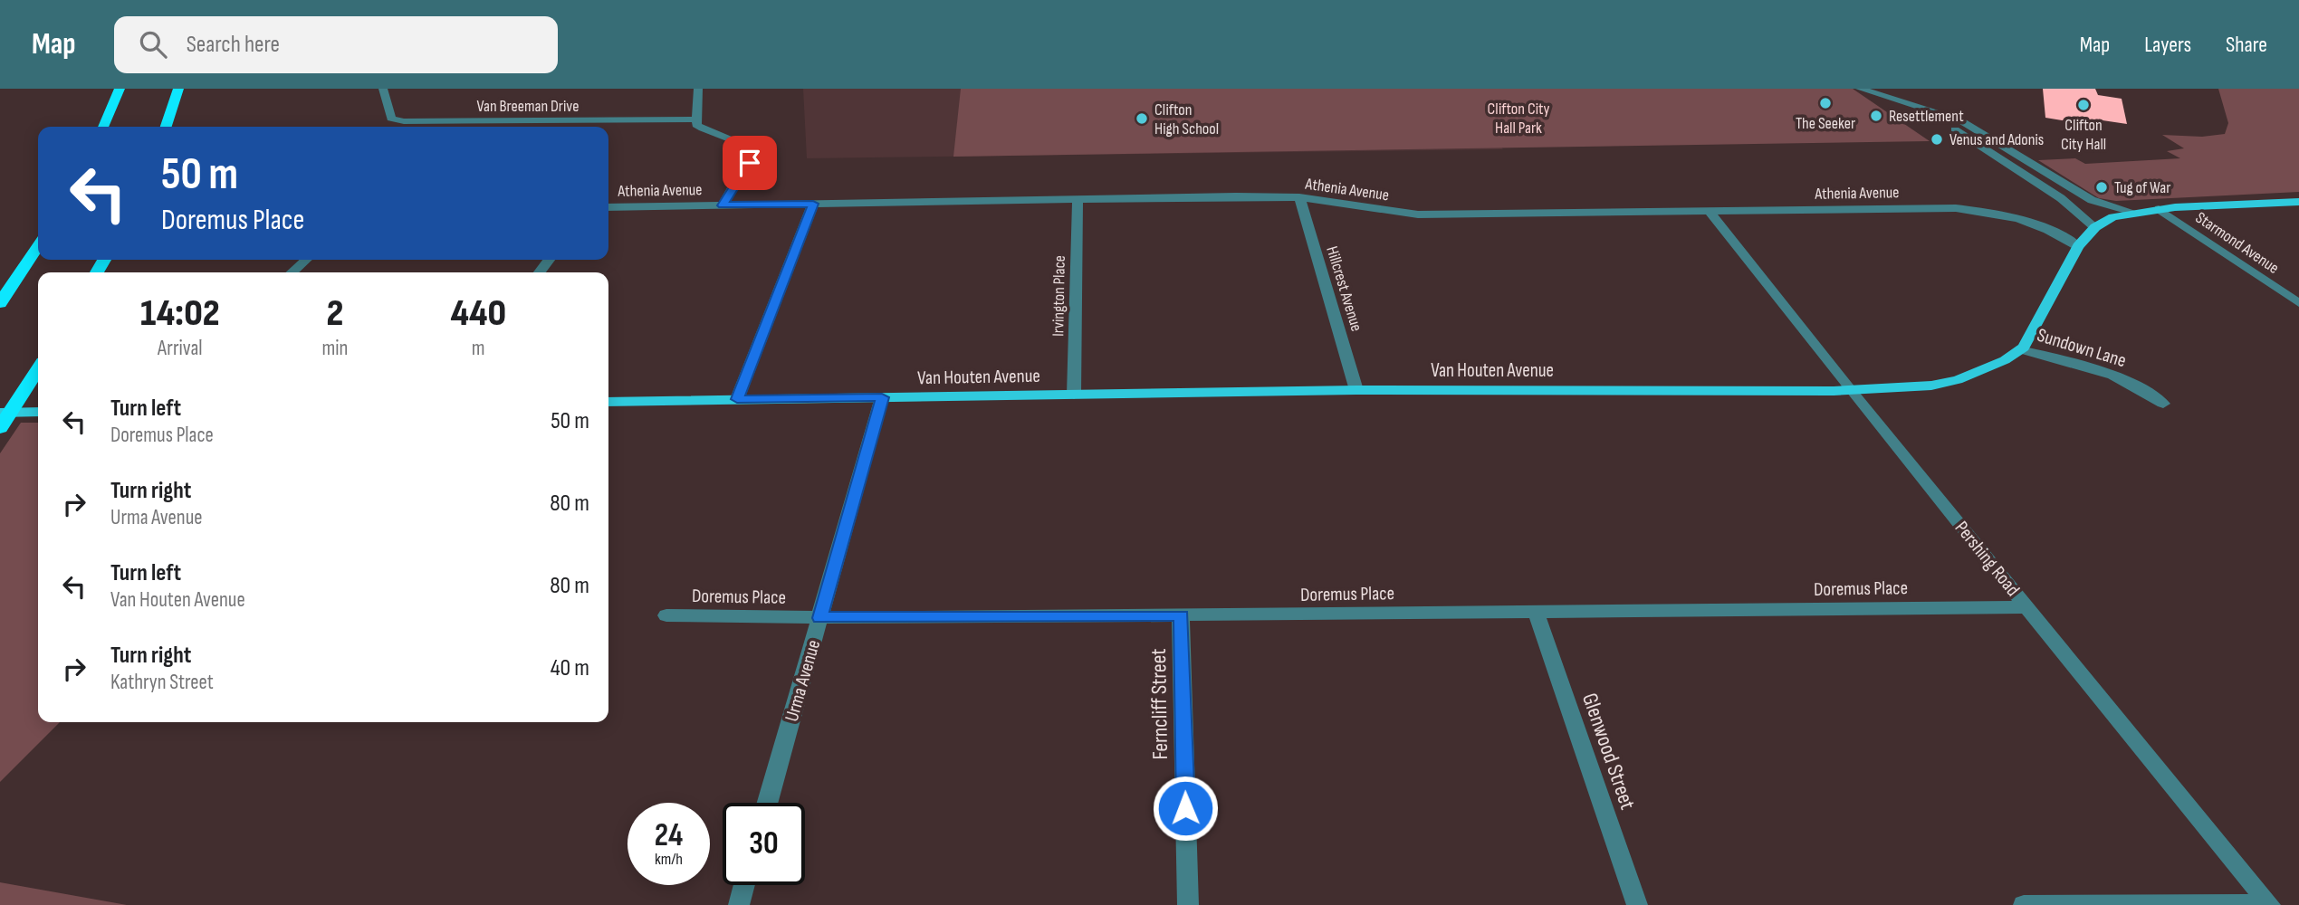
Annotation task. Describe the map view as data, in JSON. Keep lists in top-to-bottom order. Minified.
{"streets":{"main road":["Van Houten Avenue"],"street":["Van Breeman Drive","Athenia Avenue","Starmond Avenue","Hillcrest Avenue","Irvington Place","Sundown Lane","Pershing Road","Doremus Place","Urma Avenue","Ferncliff Street","Glenwood Street"]},"crossings":[["Athenia Avenue","Hillcrest Avenue"],["Athenia Avenue","Irvington Place"],["Athenia Avenue","Pershing Road"],["Hillcrest Avenue","Van Houten Avenue"],["Irvington Place","Van Houten Avenue"],["Sundown Lane","Van Houten Avenue"],["Van Houten Avenue","Pershing Road"],["Van Houten Avenue","Urma Avenue"],["Pershing Road","Doremus Place"],["Doremus Place","Urma Avenue"],["Doremus Place","Ferncliff Street"],["Doremus Place","Glenwood Street"]],"parks":["Clifton City Hall Park"],"places":["The Seeker","Clifton City Hall","Resettlement","Clifton High School","Venus and Adonis","Tug of War"],"page":{"header":"Map","search":"Search here","nav":["Map","Layers","Share"],"turn":["50 m","Doremus Place"],"eta":["14:02","Arrival","2","min","440","m"],"list":[{"name":"Turn left","note":"Doremus Place","value":"50 m"},{"name":"Turn right","note":"Urma Avenue","value":"80 m"},{"name":"Turn left","note":"Van Houten Avenue","value":"80 m"},{"name":"Turn right","note":"Kathryn Street","value":"40 m"}],"speed":"24 km/h","limit":"30"}}
